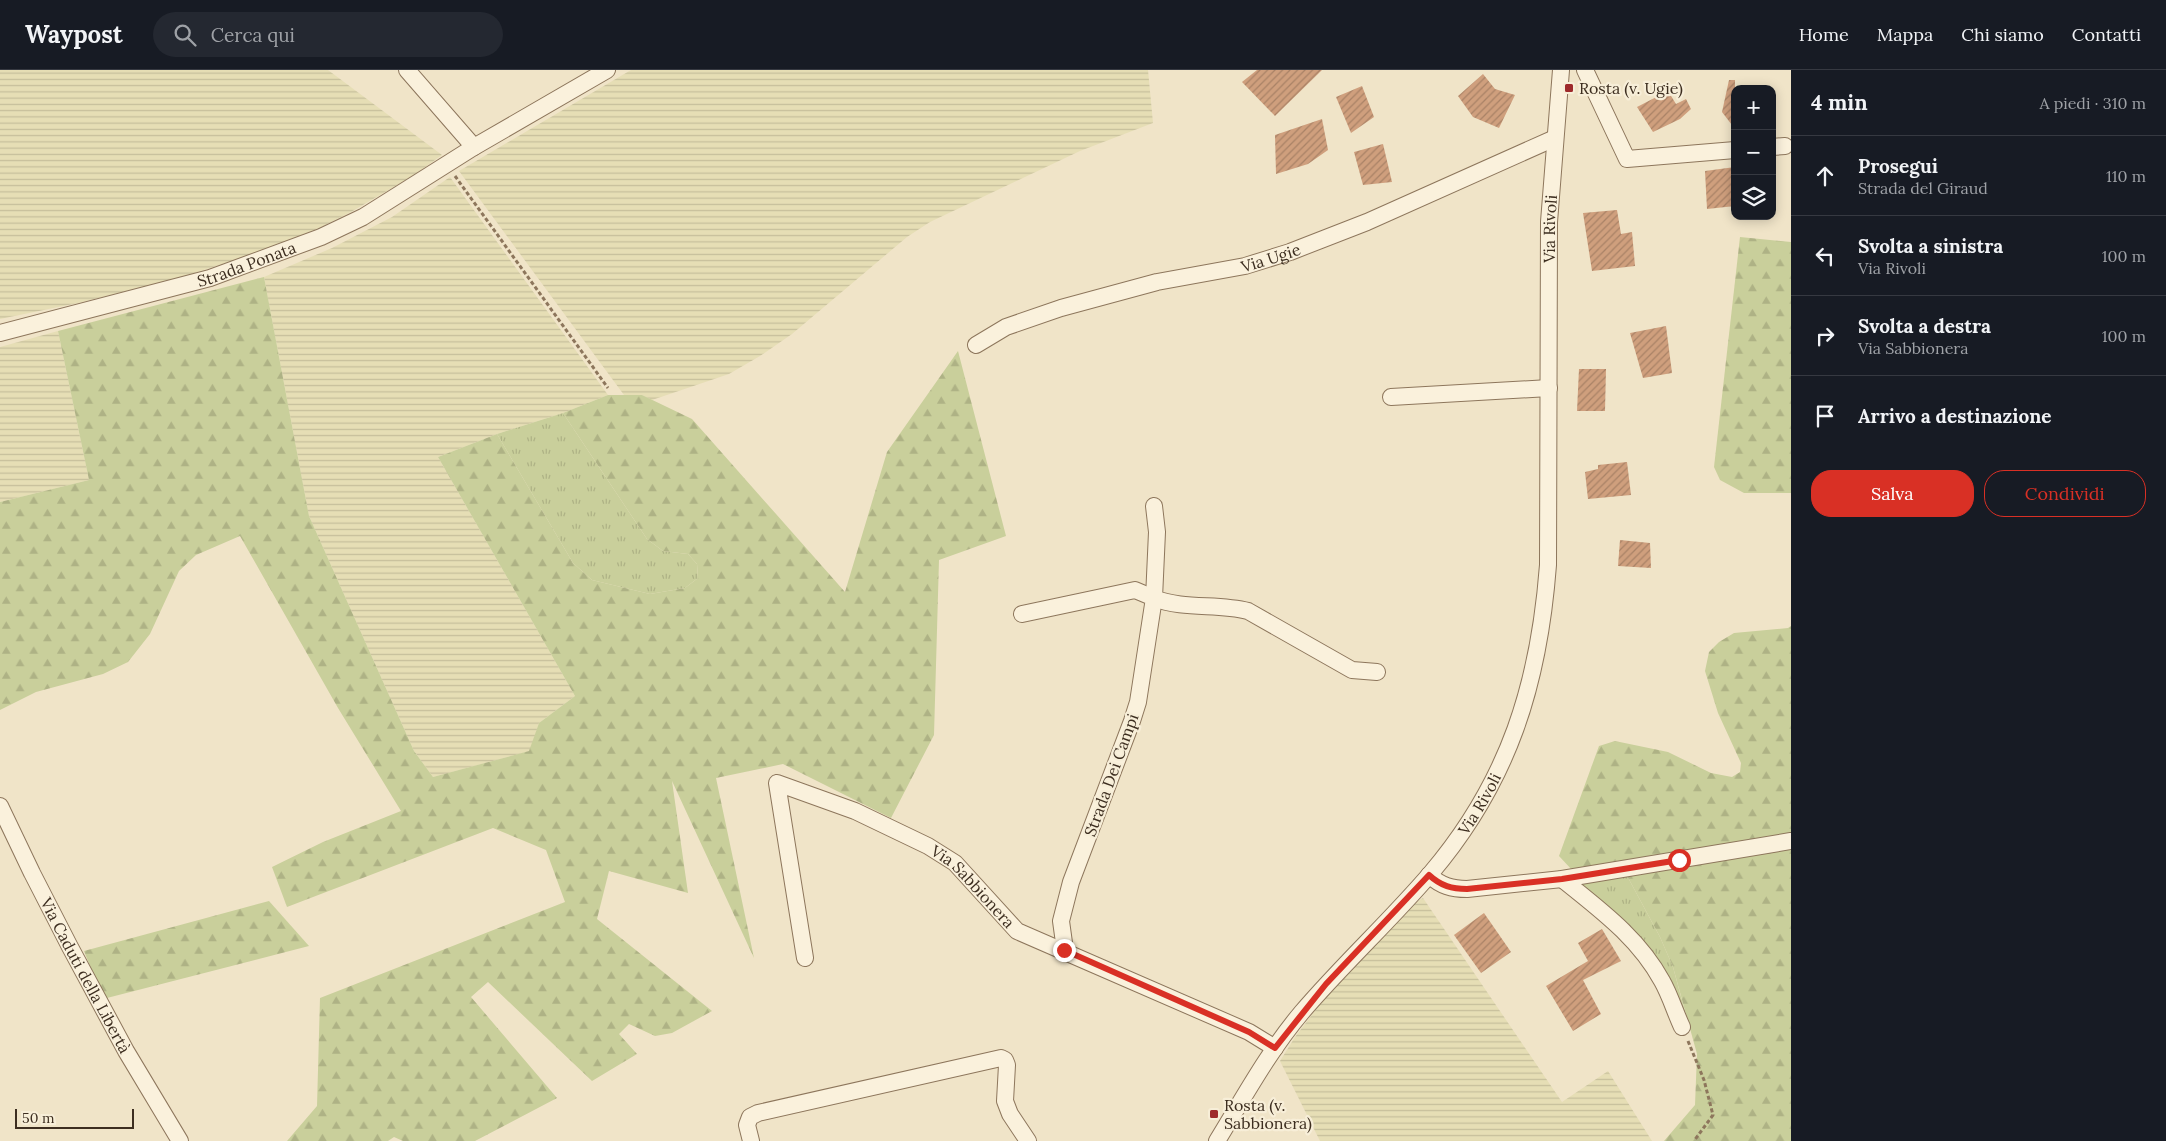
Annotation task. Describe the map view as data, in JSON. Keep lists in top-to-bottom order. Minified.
{"streets":{"street":["Via Rivoli","Via Ugie","Strada Ponata","Strada Dei Campi","Via Sabbionera","Via Caduti della Libertà"]},"crossings":[["Via Rivoli","Via Ugie"],["Via Rivoli","Via Sabbionera"],["Strada Dei Campi","Via Sabbionera"]],"places":{"transit":["Rosta (v. Ugie)","Rosta (v. Sabbionera)"]},"scale_bar":"50 m","page":{"header":"Waypost","search":"Cerca qui","nav":["Home","Mappa","Chi siamo","Contatti"],"heading":["4 min","A piedi · 310 m"],"map_buttons":["+","−"],"list":[["Prosegui","Strada del Giraud","110 m"],["Svolta a sinistra","Via Rivoli","100 m"],["Svolta a destra","Via Sabbionera","100 m"],"Arrivo a destinazione"],"buttons":["Salva","Condividi"],"scale":"50 m"}}
